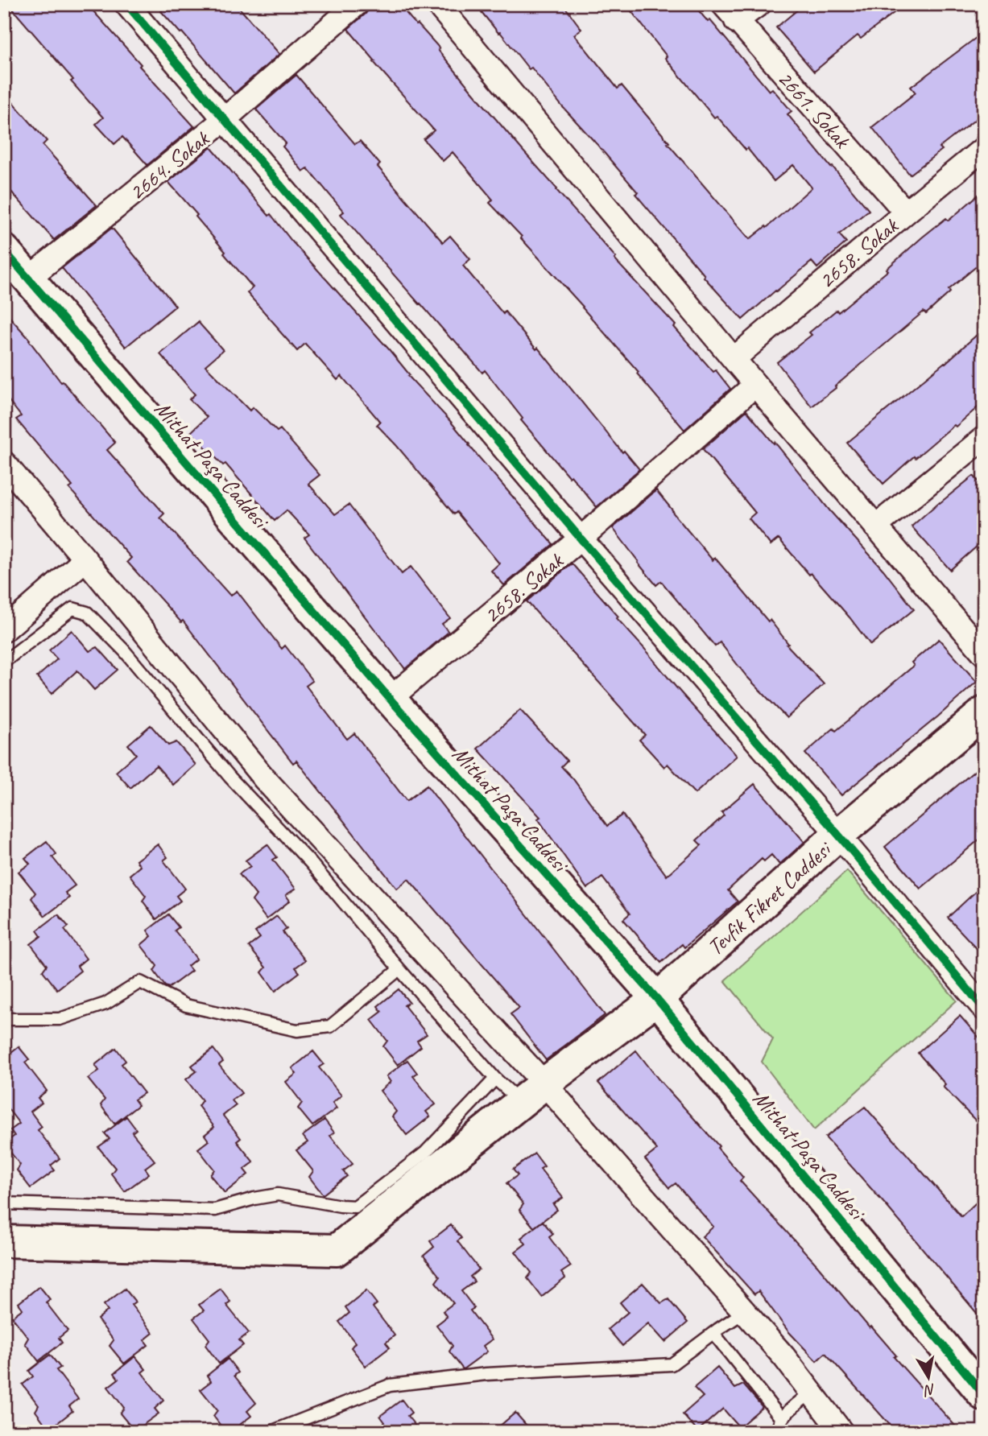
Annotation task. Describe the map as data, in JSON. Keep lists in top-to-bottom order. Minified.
{"streets":{"street":["2661. Sokak","2664. Sokak","2658. Sokak","Mithat Paşa Caddesi","Tevfik Fikret Caddesi"]},"crossings":[["2661. Sokak","2658. Sokak"],["2664. Sokak","Mithat Paşa Caddesi"],["2658. Sokak","Mithat Paşa Caddesi"],["Mithat Paşa Caddesi","Tevfik Fikret Caddesi"]],"north":"bottom"}
